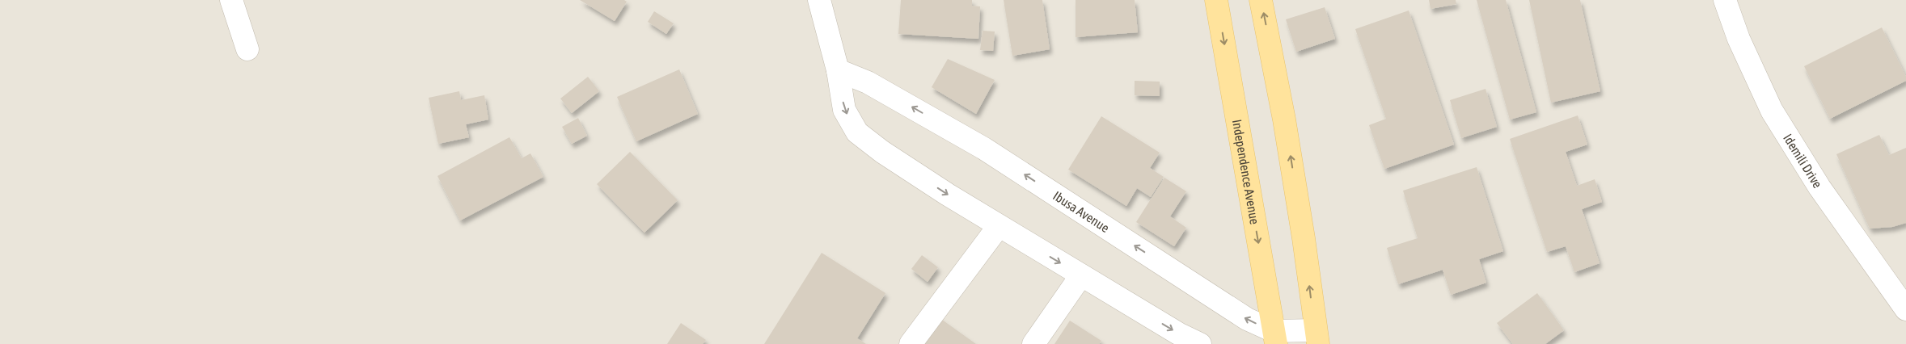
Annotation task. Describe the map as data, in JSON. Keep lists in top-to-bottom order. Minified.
{"streets":{"main road":["Independence Avenue"],"street":["Idemili Drive","Ibusa Avenue"]},"crossings":[["Independence Avenue","Ibusa Avenue"]]}
